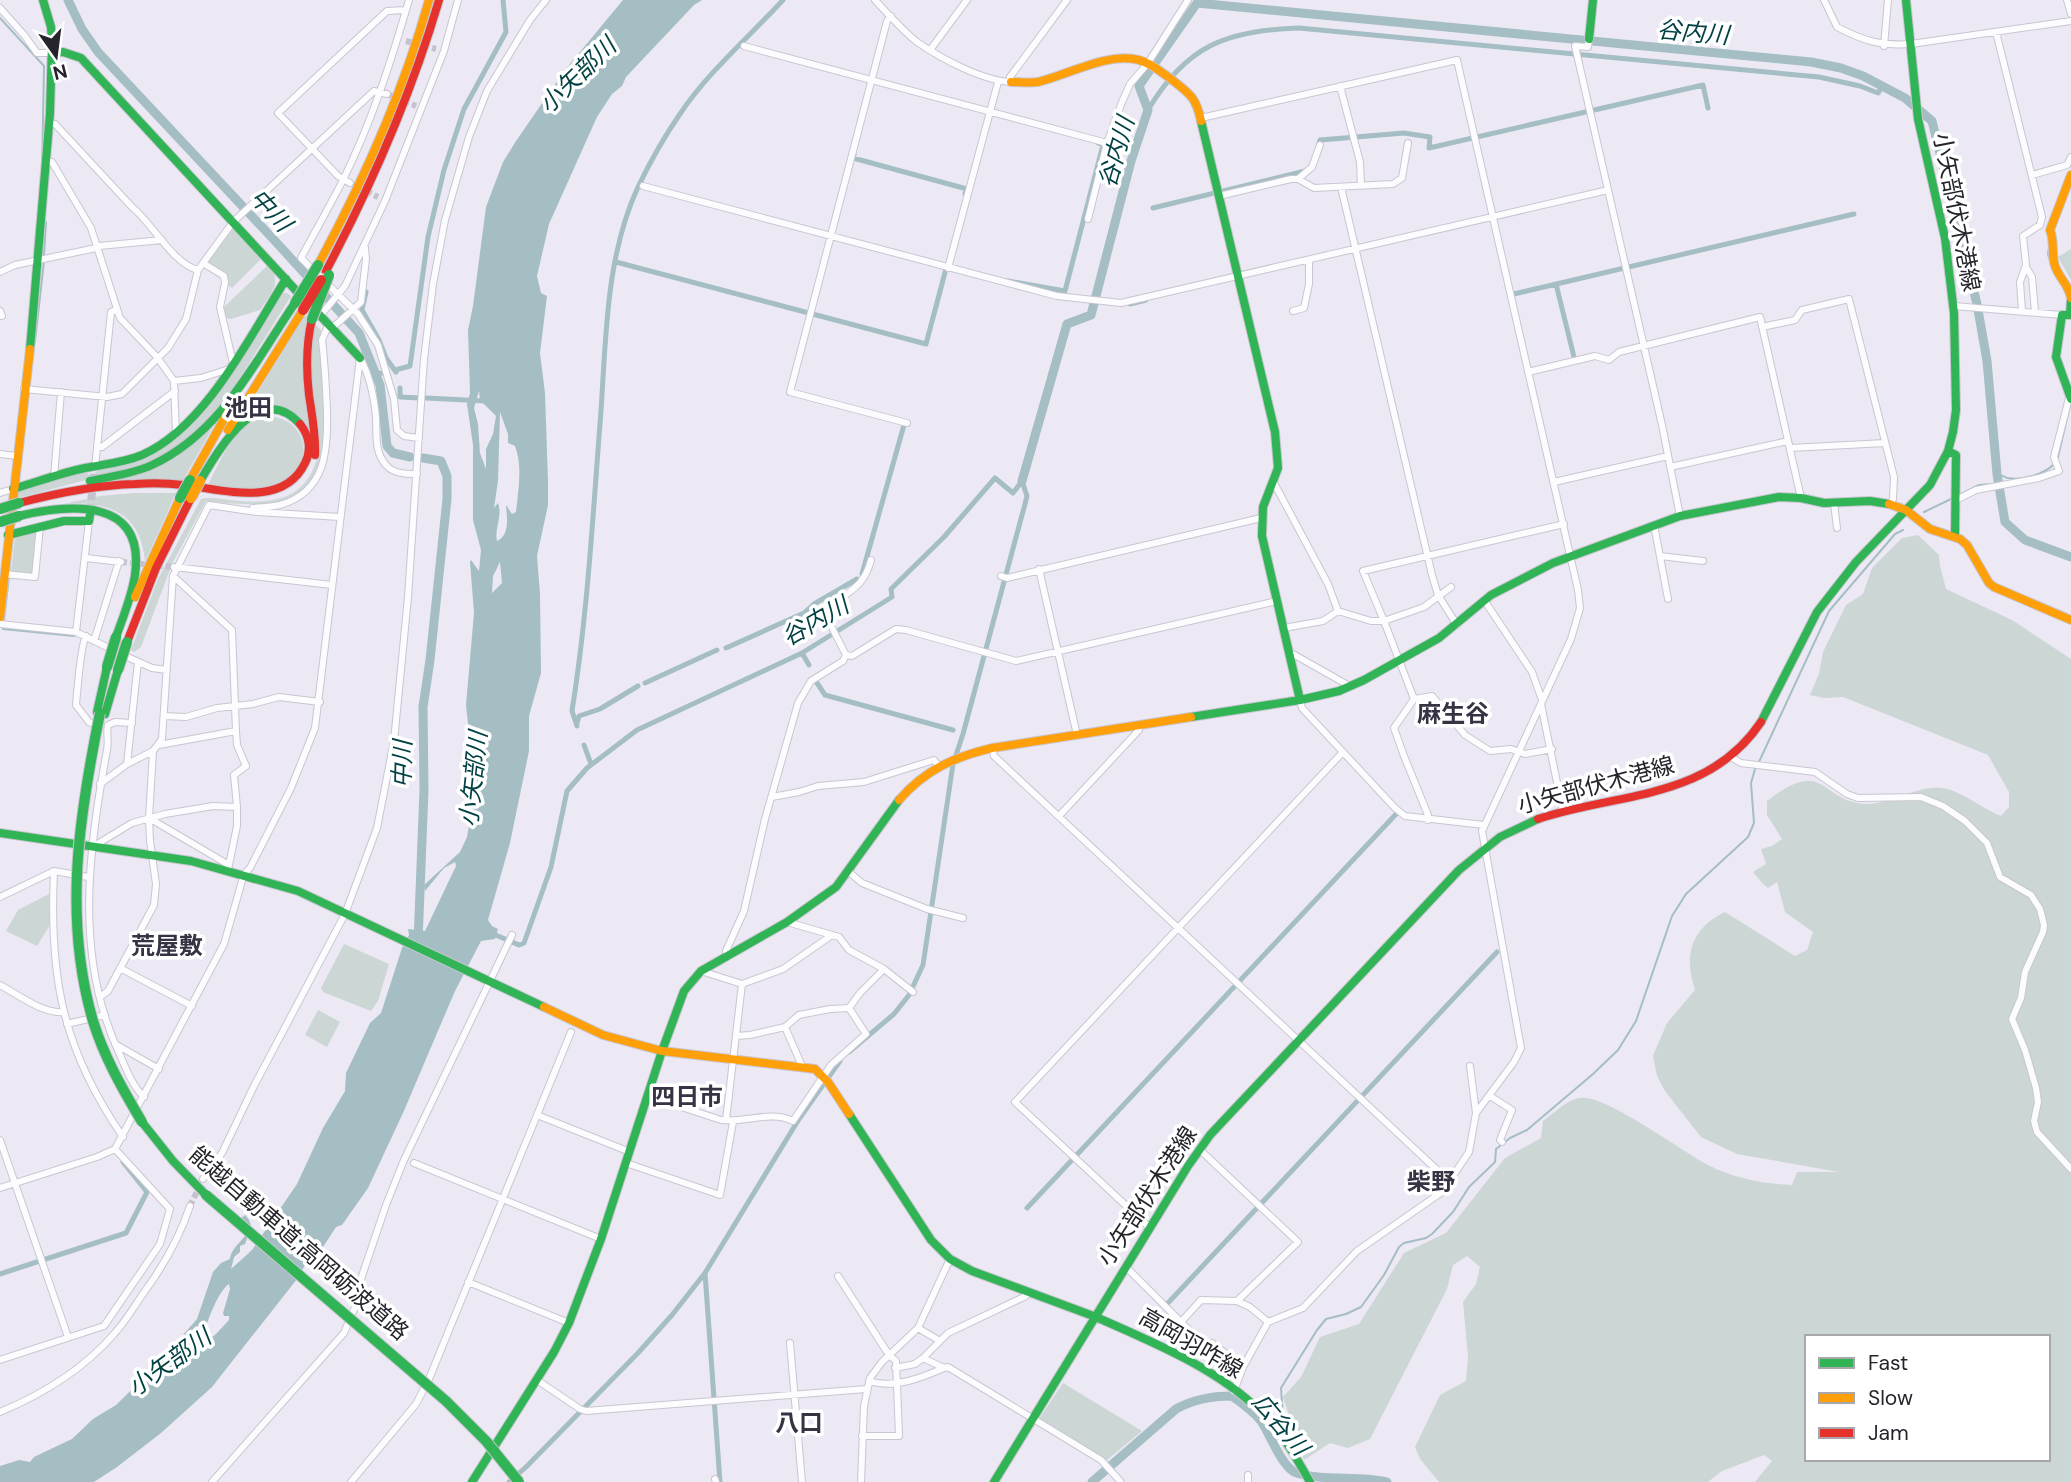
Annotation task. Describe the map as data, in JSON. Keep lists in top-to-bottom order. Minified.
{"streets":{"main road":["小矢部伏木港線","能越自動車道;高岡砺波道路","高岡羽咋線"]},"crossings":[["小矢部伏木港線","高岡羽咋線"]],"districts":["池田","麻生谷","荒屋敷","四日市","柴野","八口"],"water":["谷内川","小矢部川","中川","広谷川"],"legend":["Fast","Slow","Jam"],"north":"bottom"}
